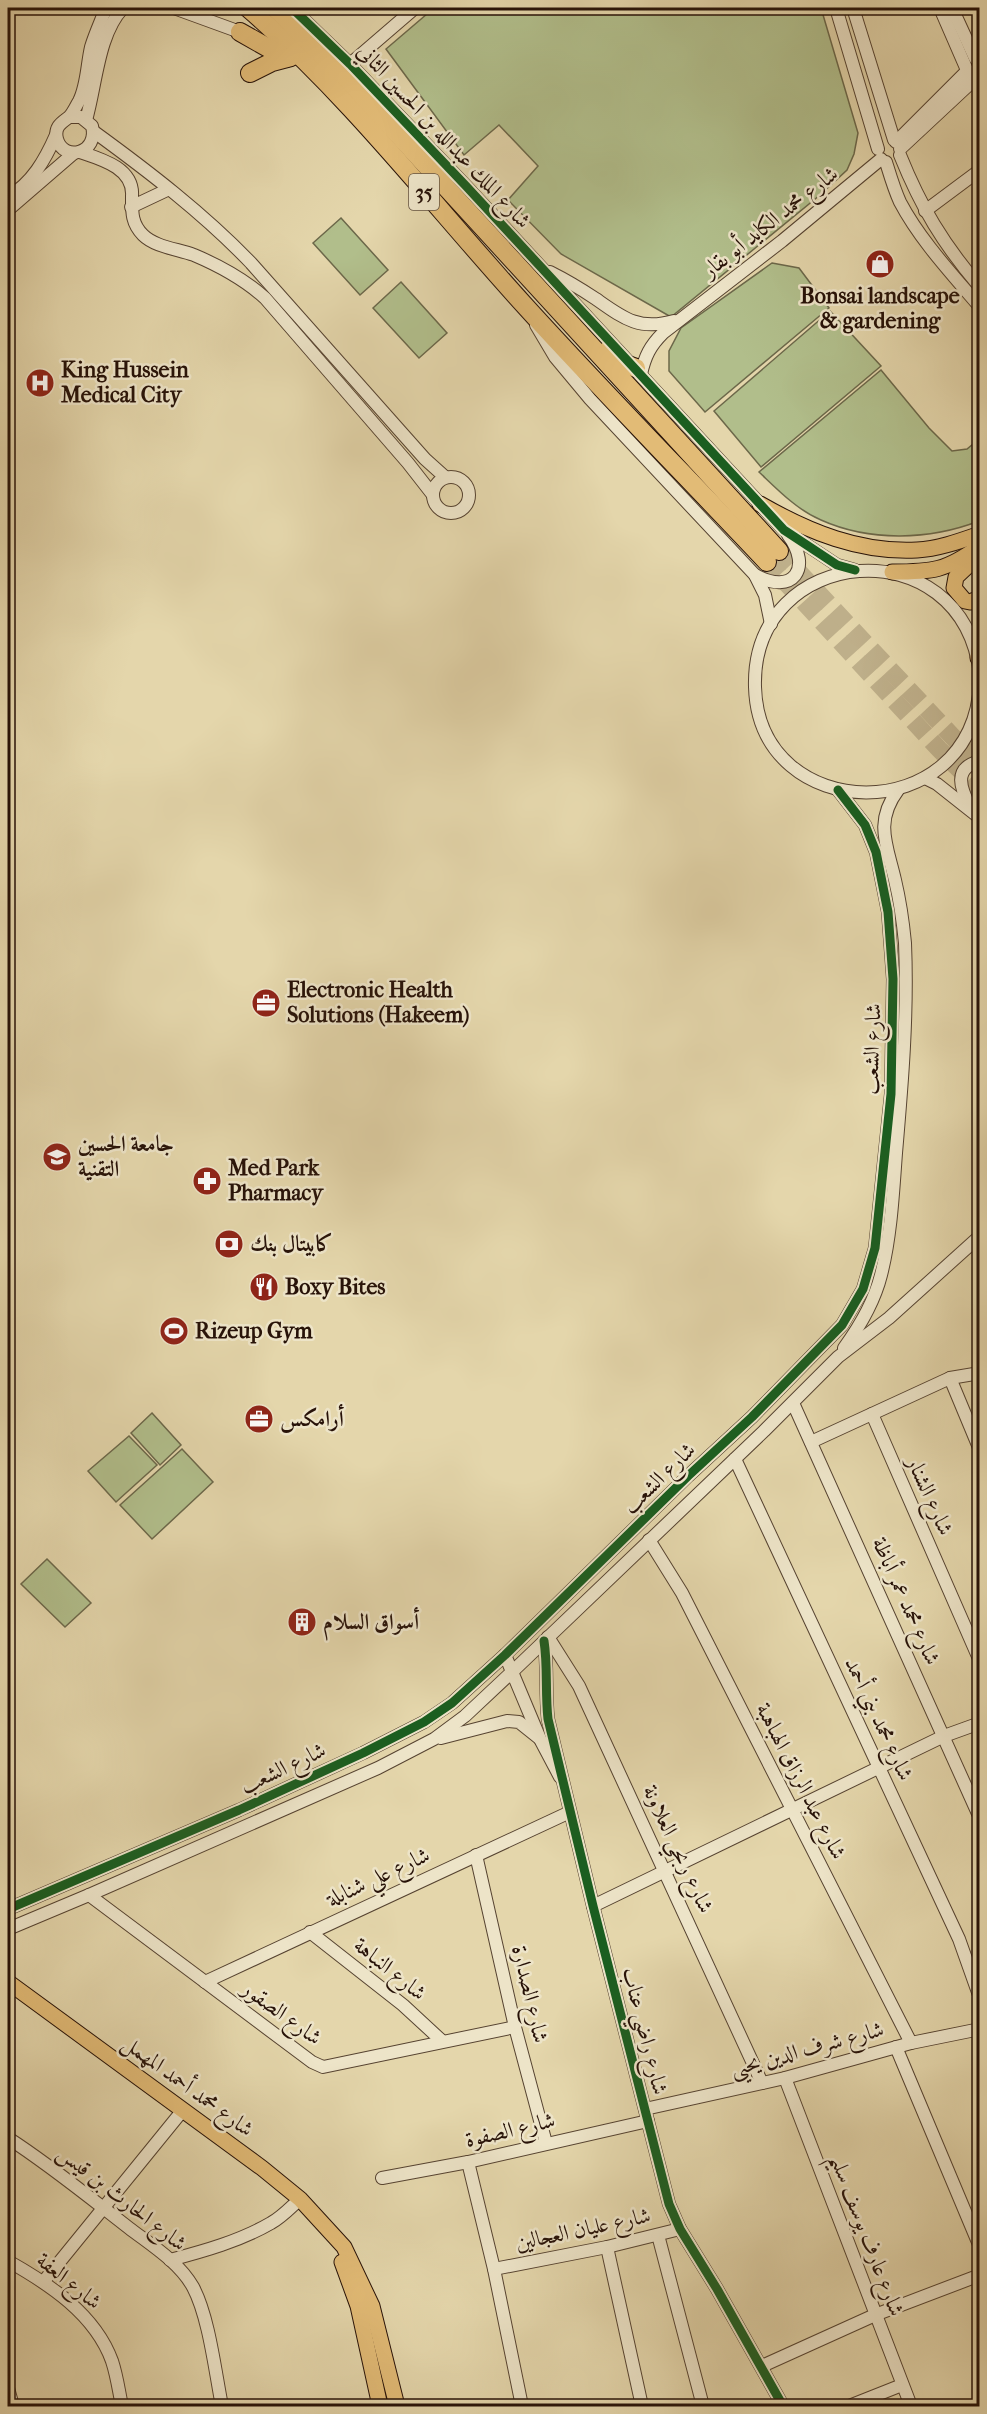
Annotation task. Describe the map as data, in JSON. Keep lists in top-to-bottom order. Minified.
{"streets":{"highway":["شارع الملك عبدالله بن الحسين الثاني","35"],"main road":["شارع محمد أحمد المهمل"],"street":["شارع محمد الكايد أبو بقار","شارع الشعب","شارع الشنار","شارع محمد عمر أباظة","شارع محمد بني أحمد","شارع عبد الرزاق الهباهبة","شارع ربحي العلاونة","شارع علي شنابلة","شارع النباهة","شارع الصدارة","شارع الصقور","شارع راضي عناب","شارع شرف الدين يحيى","شارع الصفوة","شارع الحارث بن قيس","شارع عليان العجالين","شارع عارف يوسف سليم","شارع العفة"]},"crossings":[["شارع الملك عبدالله بن الحسين الثاني","35"],["شارع الملك عبدالله بن الحسين الثاني","شارع محمد الكايد أبو بقار"],["شارع الشعب","شارع محمد عمر أباظة"],["شارع الشعب","شارع محمد بني أحمد"],["شارع الشعب","شارع عبد الرزاق الهباهبة"],["شارع الشعب","شارع ربحي العلاونة"],["شارع الشعب","شارع الصقور"],["شارع الشعب","شارع راضي عناب"],["شارع عبد الرزاق الهباهبة","شارع شرف الدين يحيى"],["شارع ربحي العلاونة","شارع راضي عناب"],["شارع ربحي العلاونة","شارع شرف الدين يحيى"],["شارع علي شنابلة","شارع النباهة"],["شارع علي شنابلة","شارع الصدارة"],["شارع علي شنابلة","شارع الصقور"],["شارع علي شنابلة","شارع راضي عناب"],["شارع النباهة","شارع الصقور"],["شارع الصدارة","شارع الصقور"],["شارع الصدارة","شارع الصفوة"],["شارع راضي عناب","شارع شرف الدين يحيى"],["شارع راضي عناب","شارع الصفوة"],["شارع راضي عناب","شارع عليان العجالين"],["شارع شرف الدين يحيى","شارع الصفوة"],["شارع شرف الدين يحيى","شارع عارف يوسف سليم"],["شارع الصفوة","شارع عليان العجالين"]],"places":{"shop":["Bonsai landscape & gardening"],"hospital":["King Hussein Medical City"],"office":["Electronic Health Solutions (Hakeem)","أرامكس"],"school or university":["جامعة الحسين التقنية"],"pharmacy":["Med Park Pharmacy"],"bank":["كابيتال بنك"],"restaurant":["Boxy Bites"],"sports":["Rizeup Gym"],"building":["أسواق السلام"]}}
